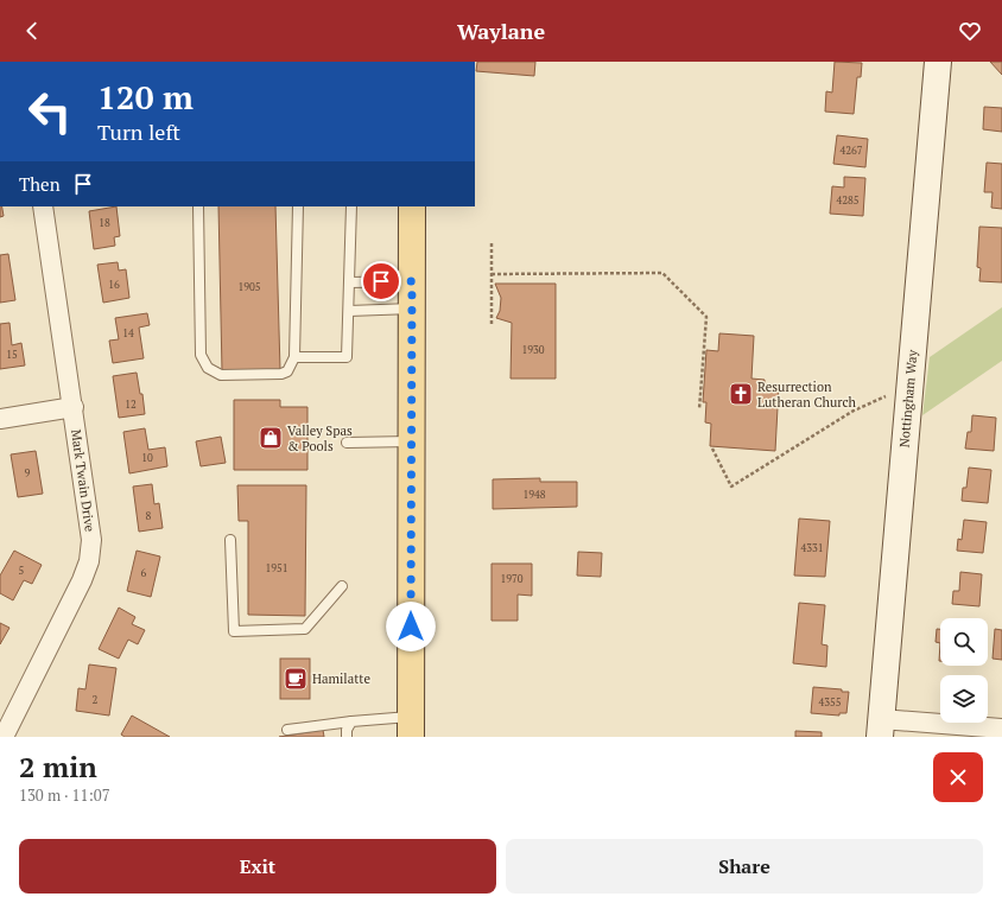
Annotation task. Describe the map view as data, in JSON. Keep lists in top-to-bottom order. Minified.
{"streets":{"street":["Nottingham Way","Mark Twain Drive"]},"places":{"church":["Resurrection Lutheran Church"],"shop":["Valley Spas & Pools"],"cafe":["Hamilatte"]},"house_numbers":["4267","4285","18","16","1905","14","1930","15","12","10","9","1948","8","4331","1951","5","6","1970","2","4355"],"page":{"header":"Waylane","turn":["120 m","Turn left"],"then":"Then","heading":["2 min","130 m · 11:07"],"buttons":["Exit","Share"]}}
